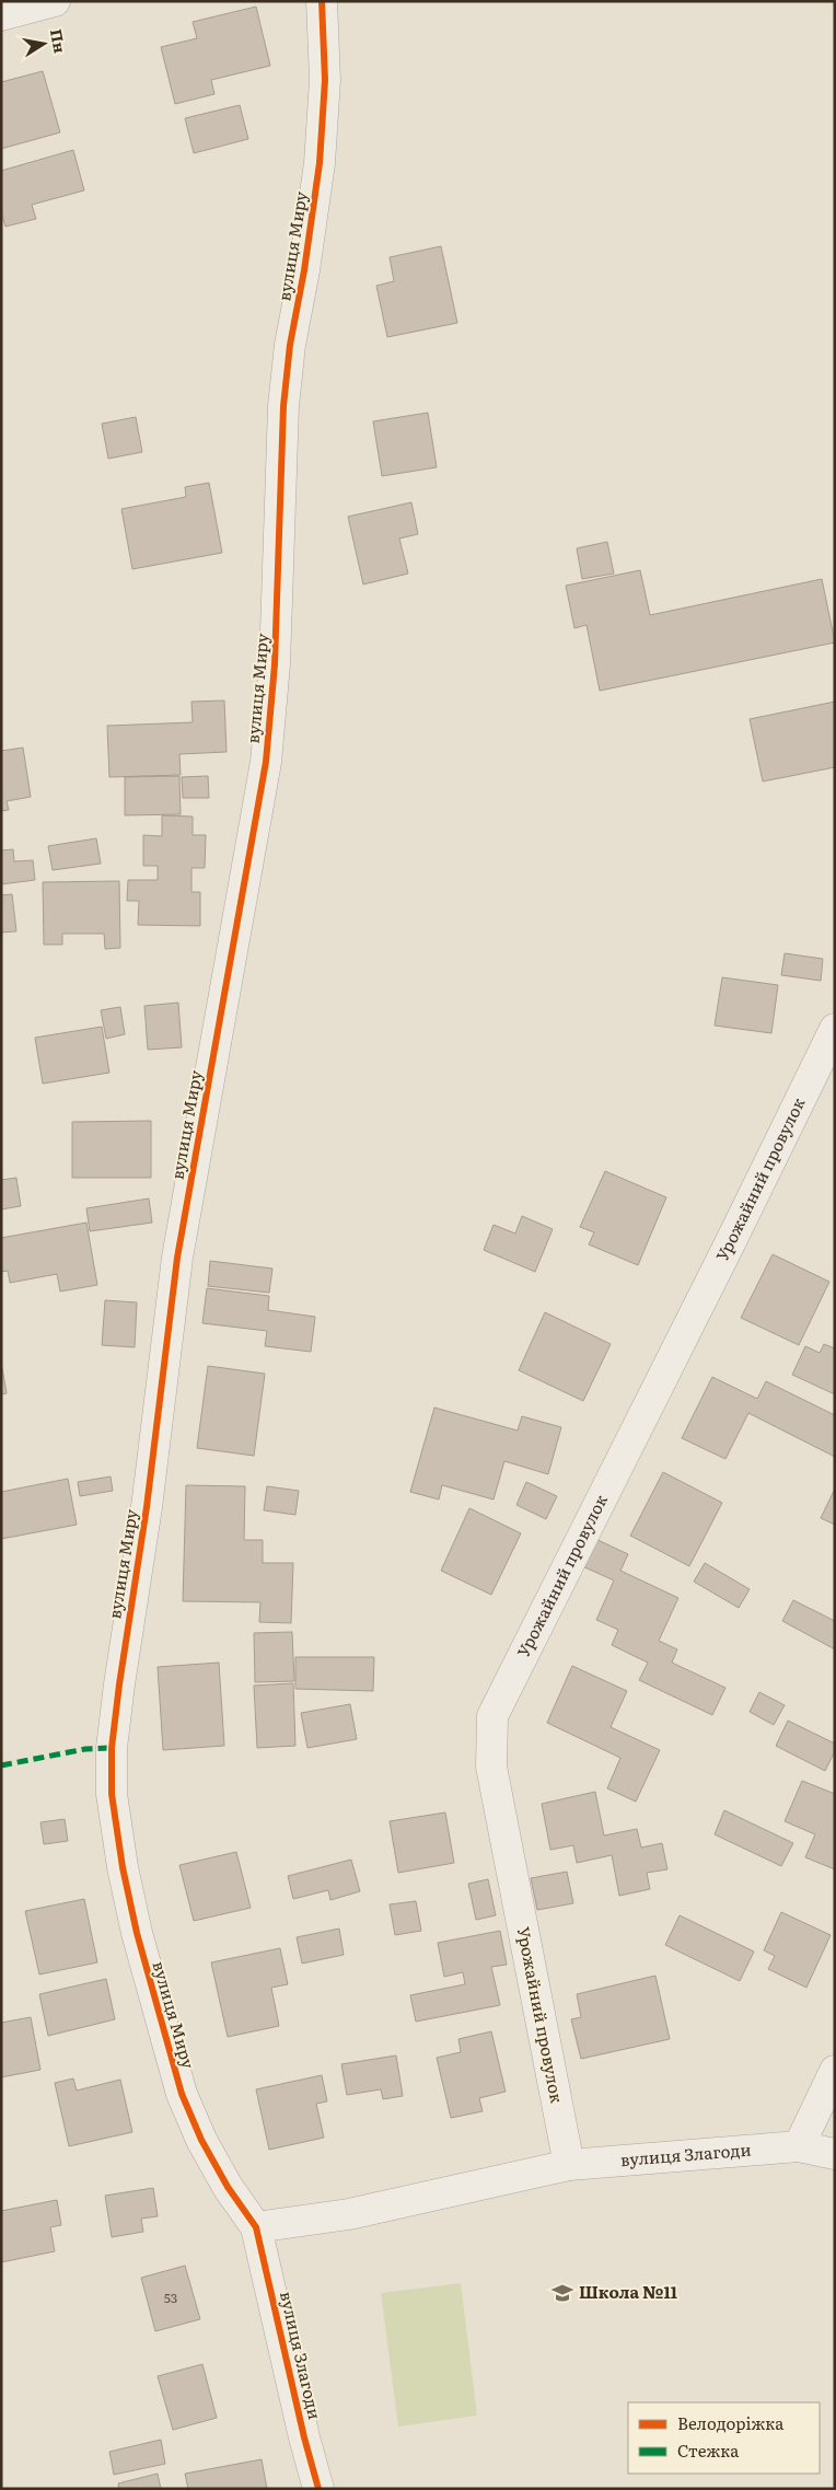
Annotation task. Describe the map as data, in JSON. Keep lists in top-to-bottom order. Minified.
{"streets":{"street":["вулиця Миру","Урожайний провулок","вулиця Злагоди"]},"crossings":[["вулиця Миру","вулиця Злагоди"],["Урожайний провулок","вулиця Злагоди"]],"places":{"school or university":["Школа №11"]},"house_numbers":["53"],"legend":["Велодоріжка","Стежка"],"north":"right"}
